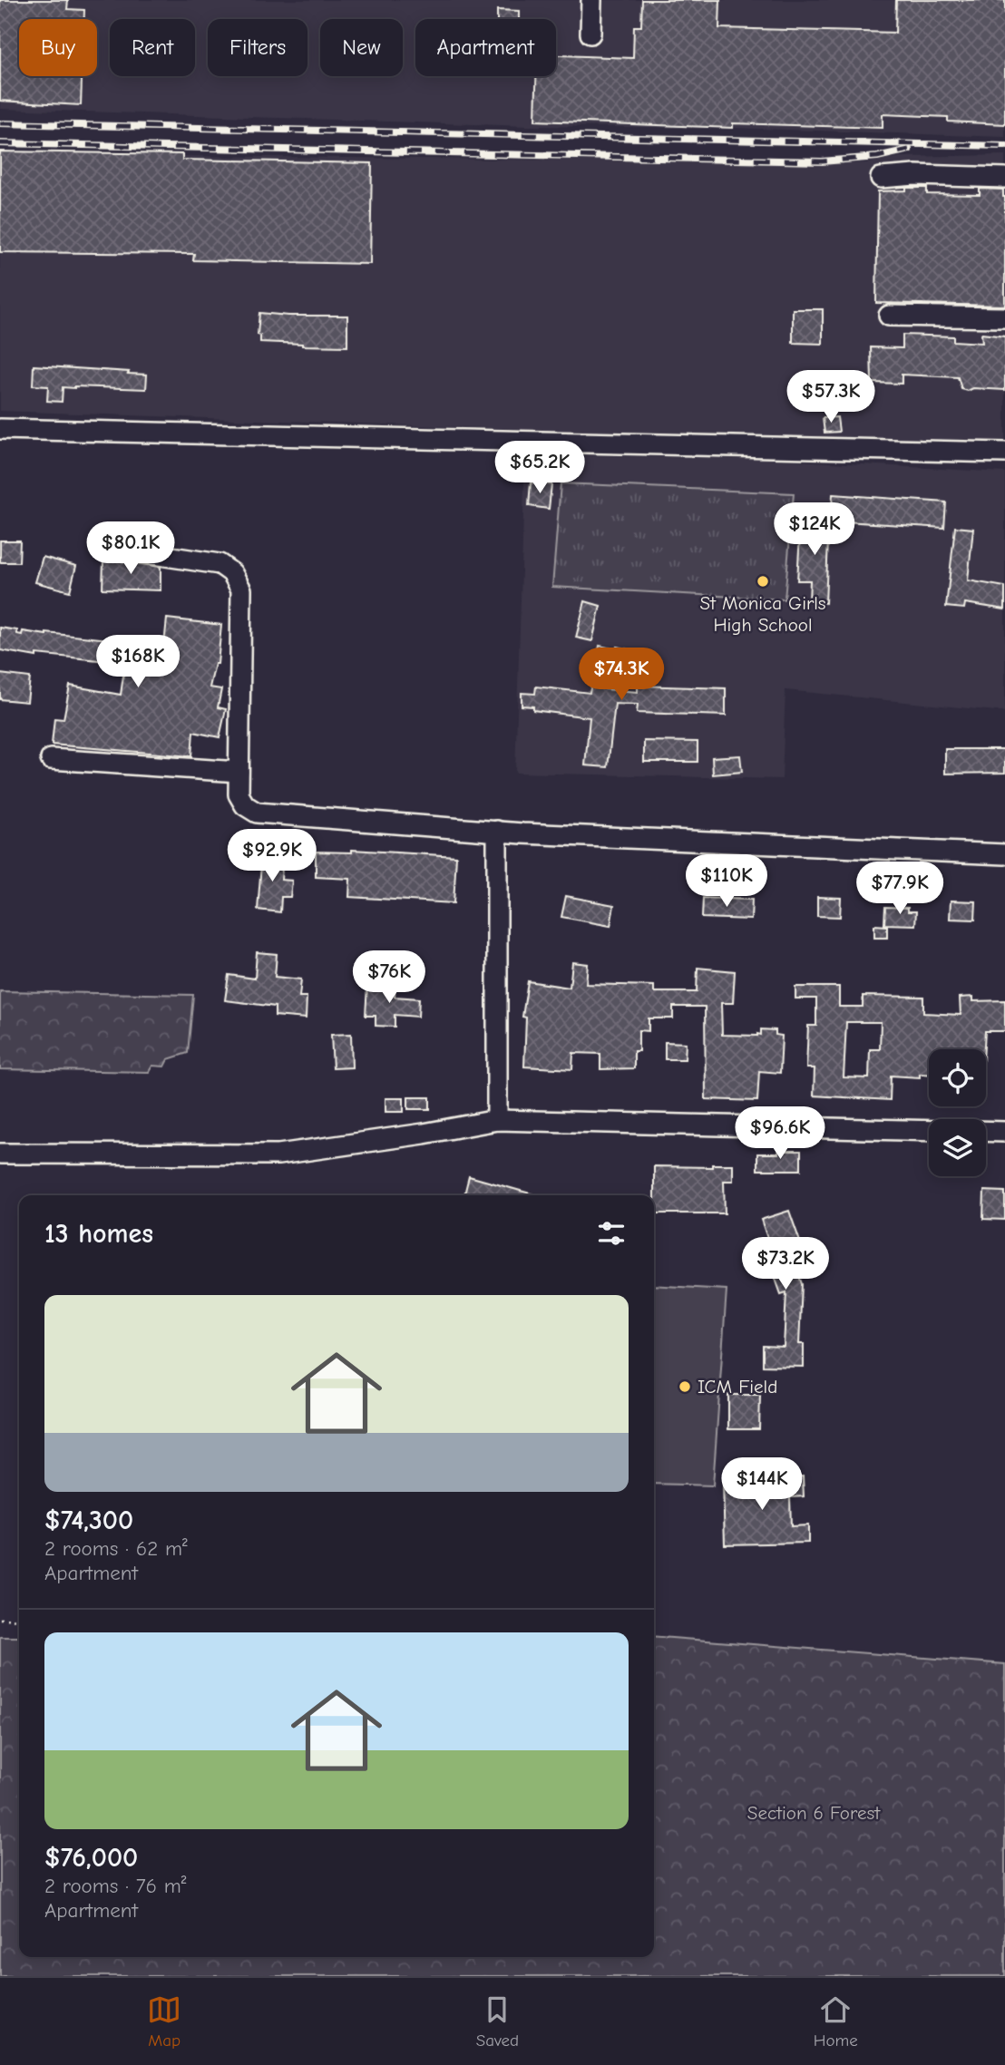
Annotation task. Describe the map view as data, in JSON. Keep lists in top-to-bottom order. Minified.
{"parks":["Section 6 Forest"],"places":["St Monica Girls High School","ICM Field"],"page":{"chip":["Buy","Rent","Filters","New","Apartment"],"price":["$57.3K","$65.2K","$124K","$80.1K","$168K","$74.3K","$92.9K","$110K","$77.9K","$76K","$96.6K","$73.2K","$144K"],"heading":"13 homes","list":[{"name":"$74,300","note":"2 rooms · 62 m² · Apartment"},{"name":"$76,000","note":"2 rooms · 76 m² · Apartment"}],"tabs":["Map","Saved","Home"]}}
